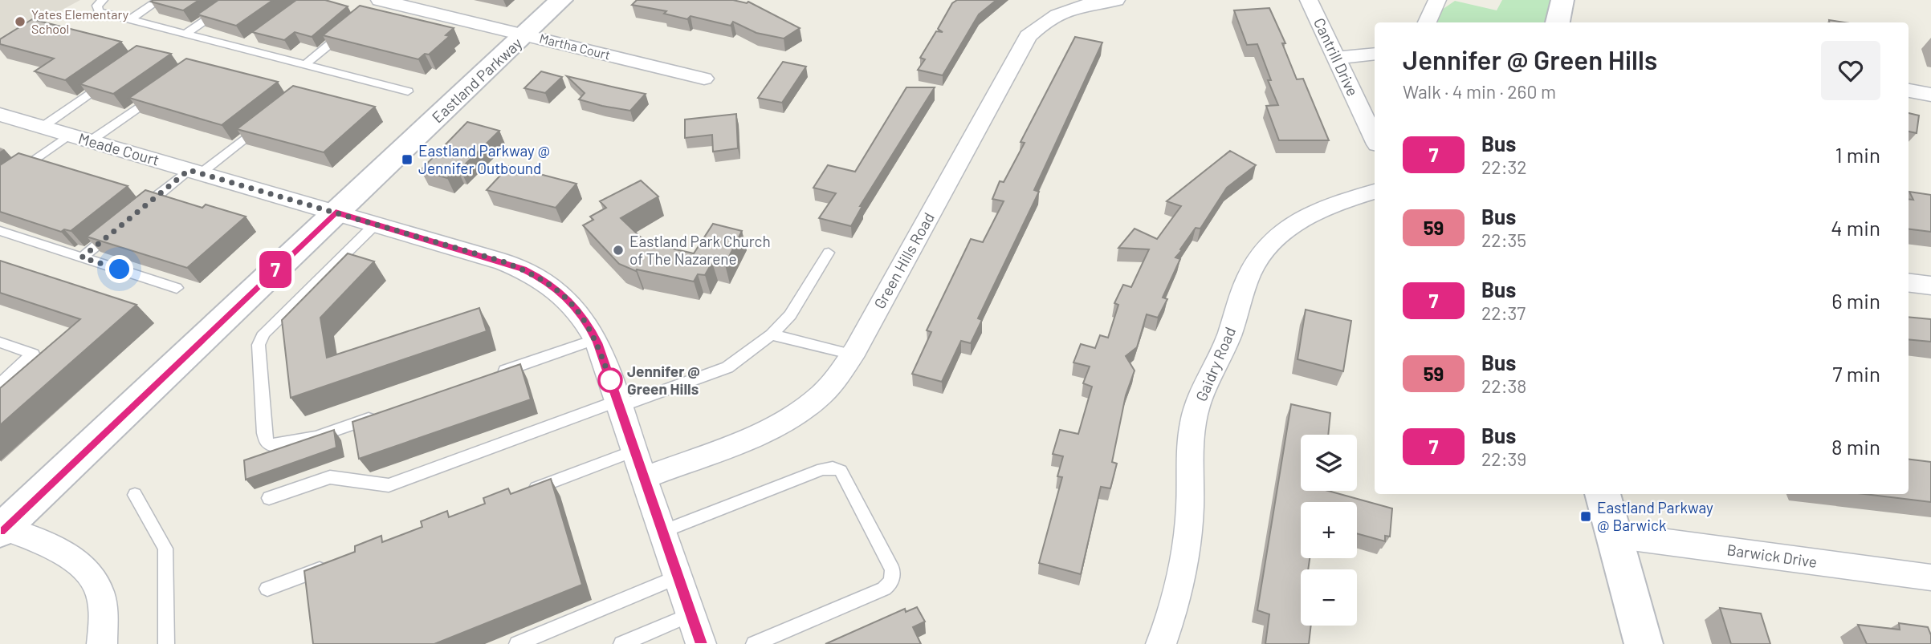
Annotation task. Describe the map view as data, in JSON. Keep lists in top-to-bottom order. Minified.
{"streets":{"street":["Martha Court","Cantrill Drive","Eastland Parkway","Meade Court","Green Hills Road","Gaidry Road","Barwick Drive"]},"crossings":[["Martha Court","Eastland Parkway"],["Eastland Parkway","Meade Court"],["Meade Court","Green Hills Road"]],"places":{"other":["Yates Elementary School","Eastland Park Church of The Nazarene","Jennifer @ Green Hills"],"transit":["Eastland Parkway @ Jennifer Outbound","Eastland Parkway @ Barwick"]},"lines":["bus line 7"],"page":{"on_map":"7","heading":["Jennifer @ Green Hills","Walk · 4 min · 260 m"],"list":[{"mark":"7","name":"Bus","note":"22:32","value":"1 min"},{"mark":"59","name":"Bus","note":"22:35","value":"4 min"},{"mark":"7","name":"Bus","note":"22:37","value":"6 min"},{"mark":"59","name":"Bus","note":"22:38","value":"7 min"},{"mark":"7","name":"Bus","note":"22:39","value":"8 min"}],"map_buttons":["+","−"]}}
